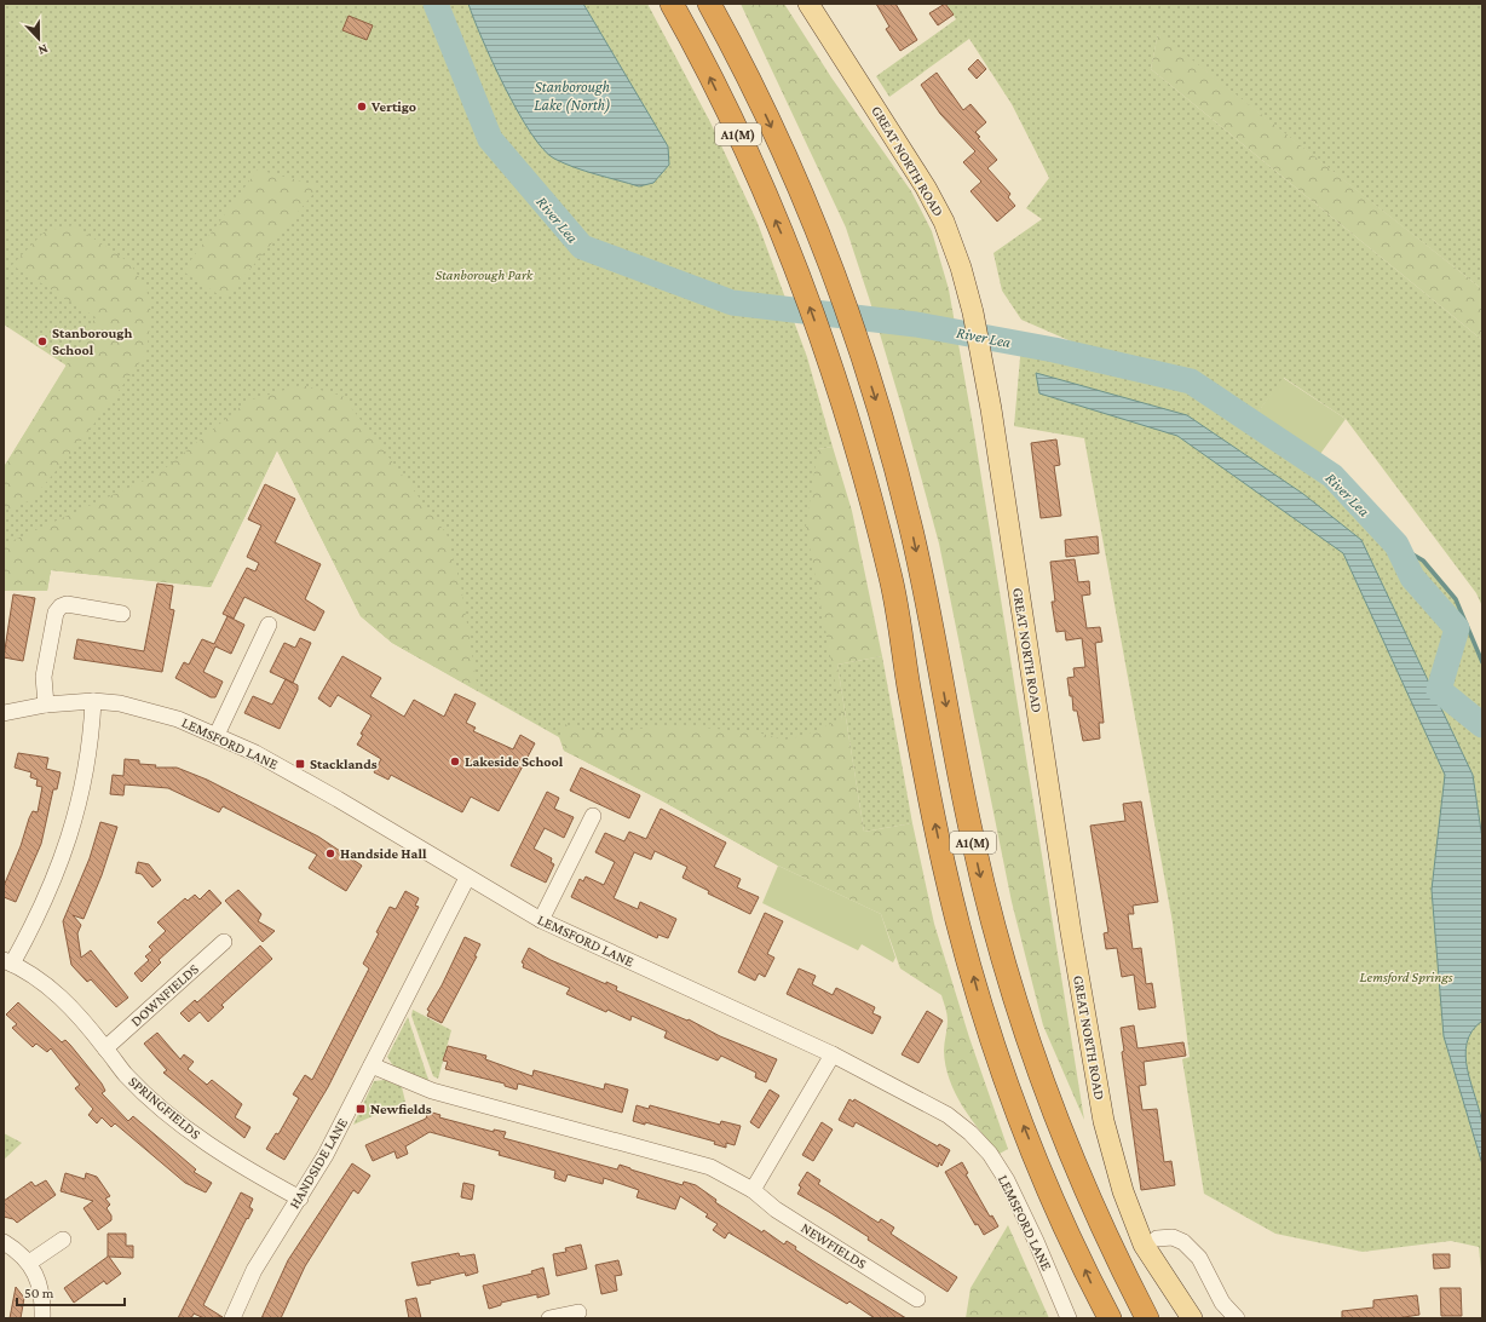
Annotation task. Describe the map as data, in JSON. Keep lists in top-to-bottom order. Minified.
{"streets":{"highway":["A1(M)"],"main road":["GREAT NORTH ROAD"],"street":["LEMSFORD LANE","DOWNFIELDS","SPRINGFIELDS","HANDSIDE LANE","NEWFIELDS"]},"crossings":[["LEMSFORD LANE","HANDSIDE LANE"],["DOWNFIELDS","SPRINGFIELDS"],["SPRINGFIELDS","HANDSIDE LANE"],["HANDSIDE LANE","NEWFIELDS"]],"water":["Stanborough Lake (North)","River Lea"],"parks":["Stanborough Park","Lemsford Springs"],"places":{"other":["Vertigo","Stanborough School","Lakeside School","Handside Hall"],"transit":["Stacklands","Newfields"]},"scale_bar":"50 m","north":"bottom"}
